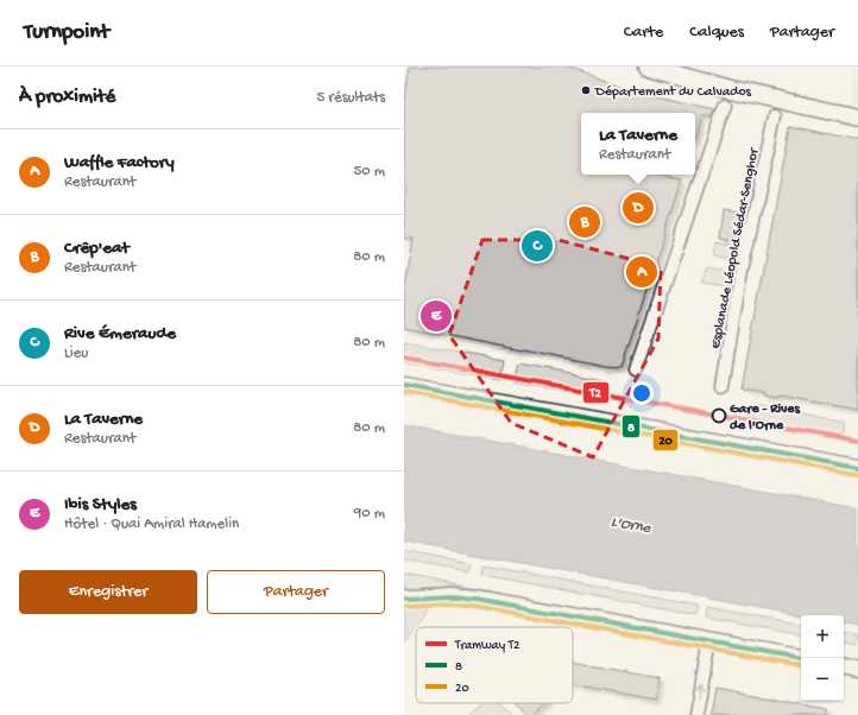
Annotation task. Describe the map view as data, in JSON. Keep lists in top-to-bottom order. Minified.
{"streets":{"street":["Esplanade Léopold Sédar-Senghor"]},"water":["L'Orne"],"places":["Département du Calvados","Gare - Rives de l'Orne"],"lines":["tram line T2","transit line 8","transit line 20"],"legend":["Tramway T2","8","20"],"page":{"header":"Turnpoint","nav":["Carte","Calques","Partager"],"heading":["À proximité","5 résultats"],"popup":["La Taverne","Restaurant"],"list":[{"mark":"A","name":"Waffle Factory","note":"Restaurant","value":"50 m"},{"mark":"B","name":"Crêp'eat","note":"Restaurant","value":"80 m"},{"mark":"C","name":"Rive Émeraude","note":"Lieu","value":"80 m"},{"mark":"D","name":"La Taverne","note":"Restaurant","value":"80 m"},{"mark":"E","name":"Ibis Styles","note":"Hôtel · Quai Amiral Hamelin","value":"90 m"}],"pins":["D","B","C","A","E"],"buttons":["Enregistrer","Partager"],"map_buttons":["+","−"]}}
